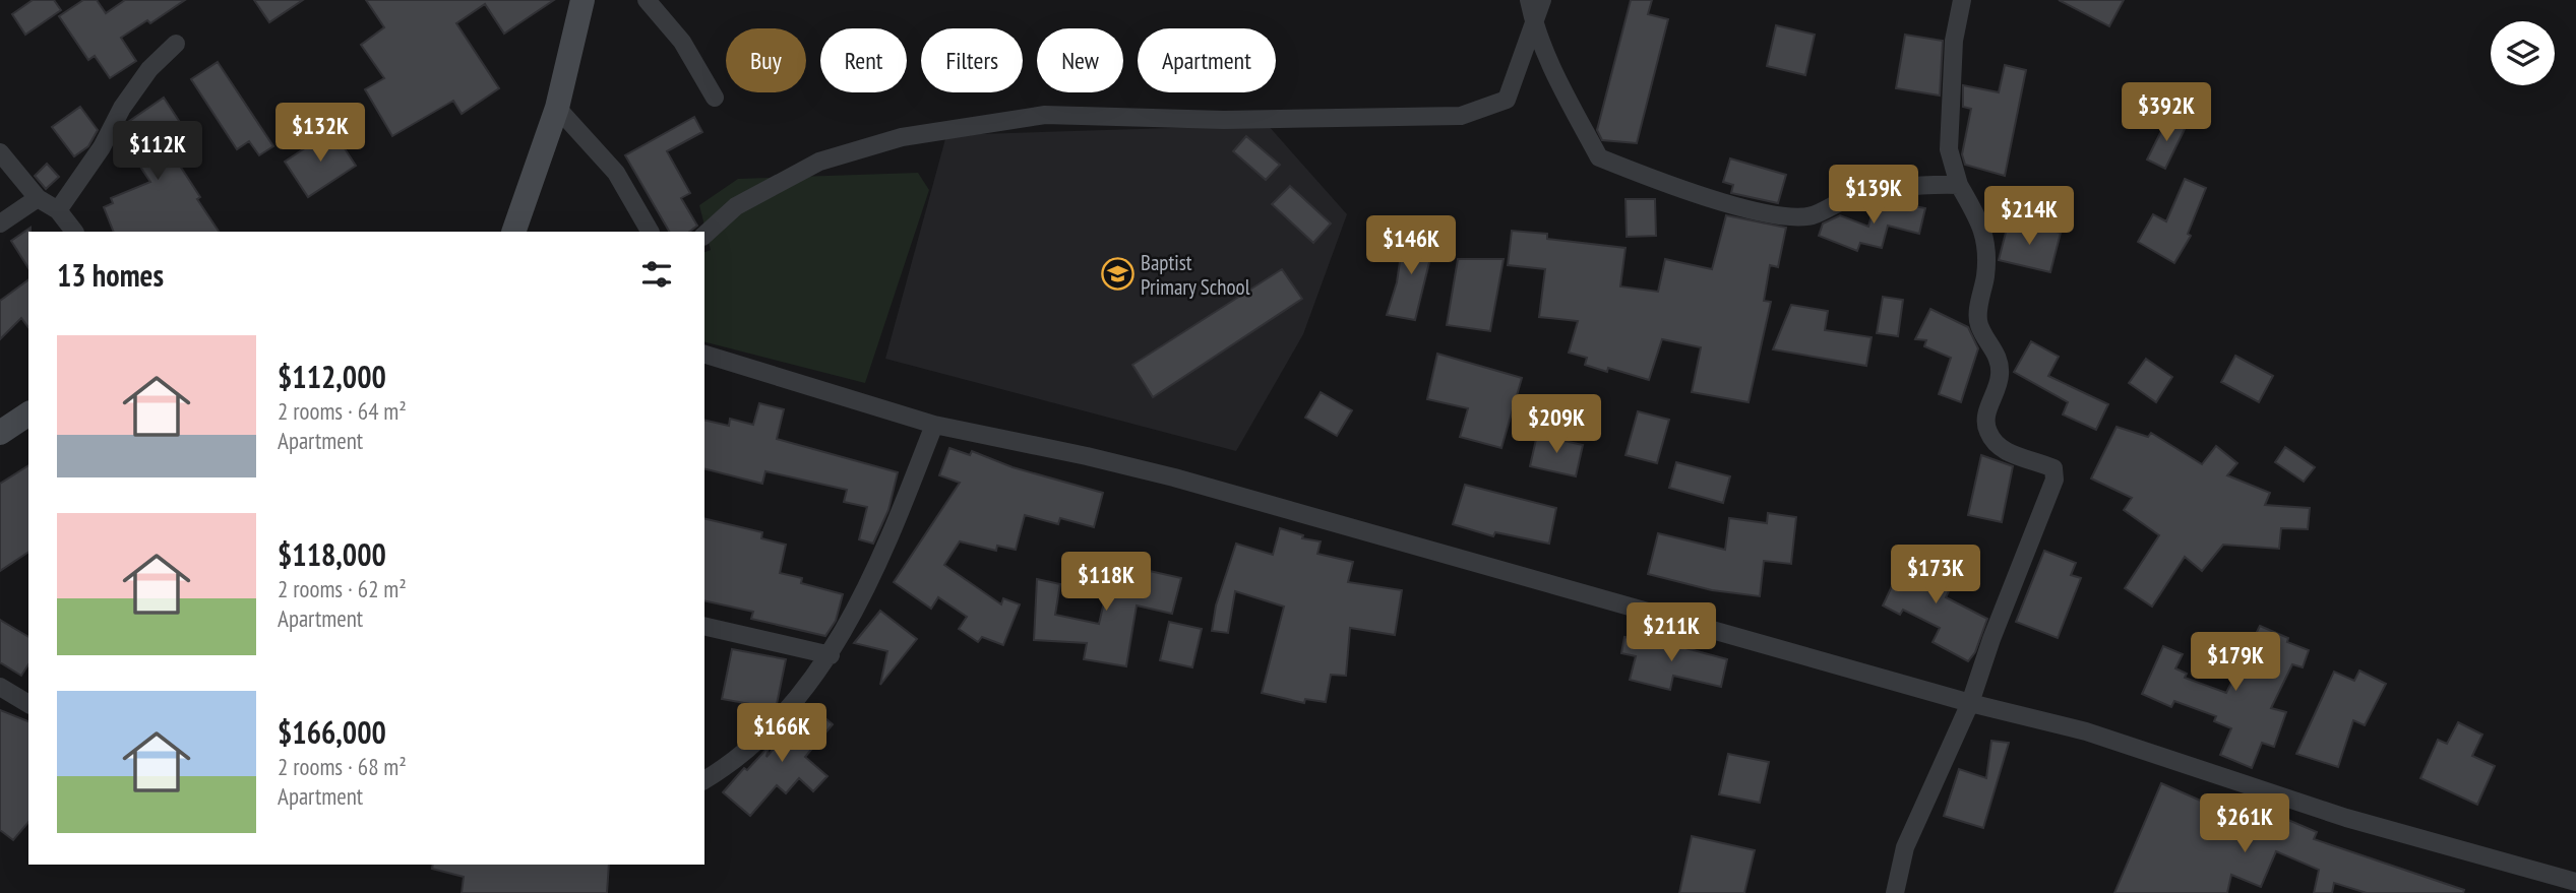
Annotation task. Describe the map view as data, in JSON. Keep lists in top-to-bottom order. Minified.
{"places":{"school or university":["Baptist Primary School"]},"page":{"chip":["Buy","Rent","Filters","New","Apartment"],"price":["$392K","$132K","$112K","$139K","$214K","$146K","$209K","$173K","$118K","$211K","$179K","$166K","$261K"],"heading":"13 homes","list":[{"name":"$112,000","note":"2 rooms · 64 m² · Apartment"},{"name":"$118,000","note":"2 rooms · 62 m² · Apartment"},{"name":"$166,000","note":"2 rooms · 68 m² · Apartment"}]}}
